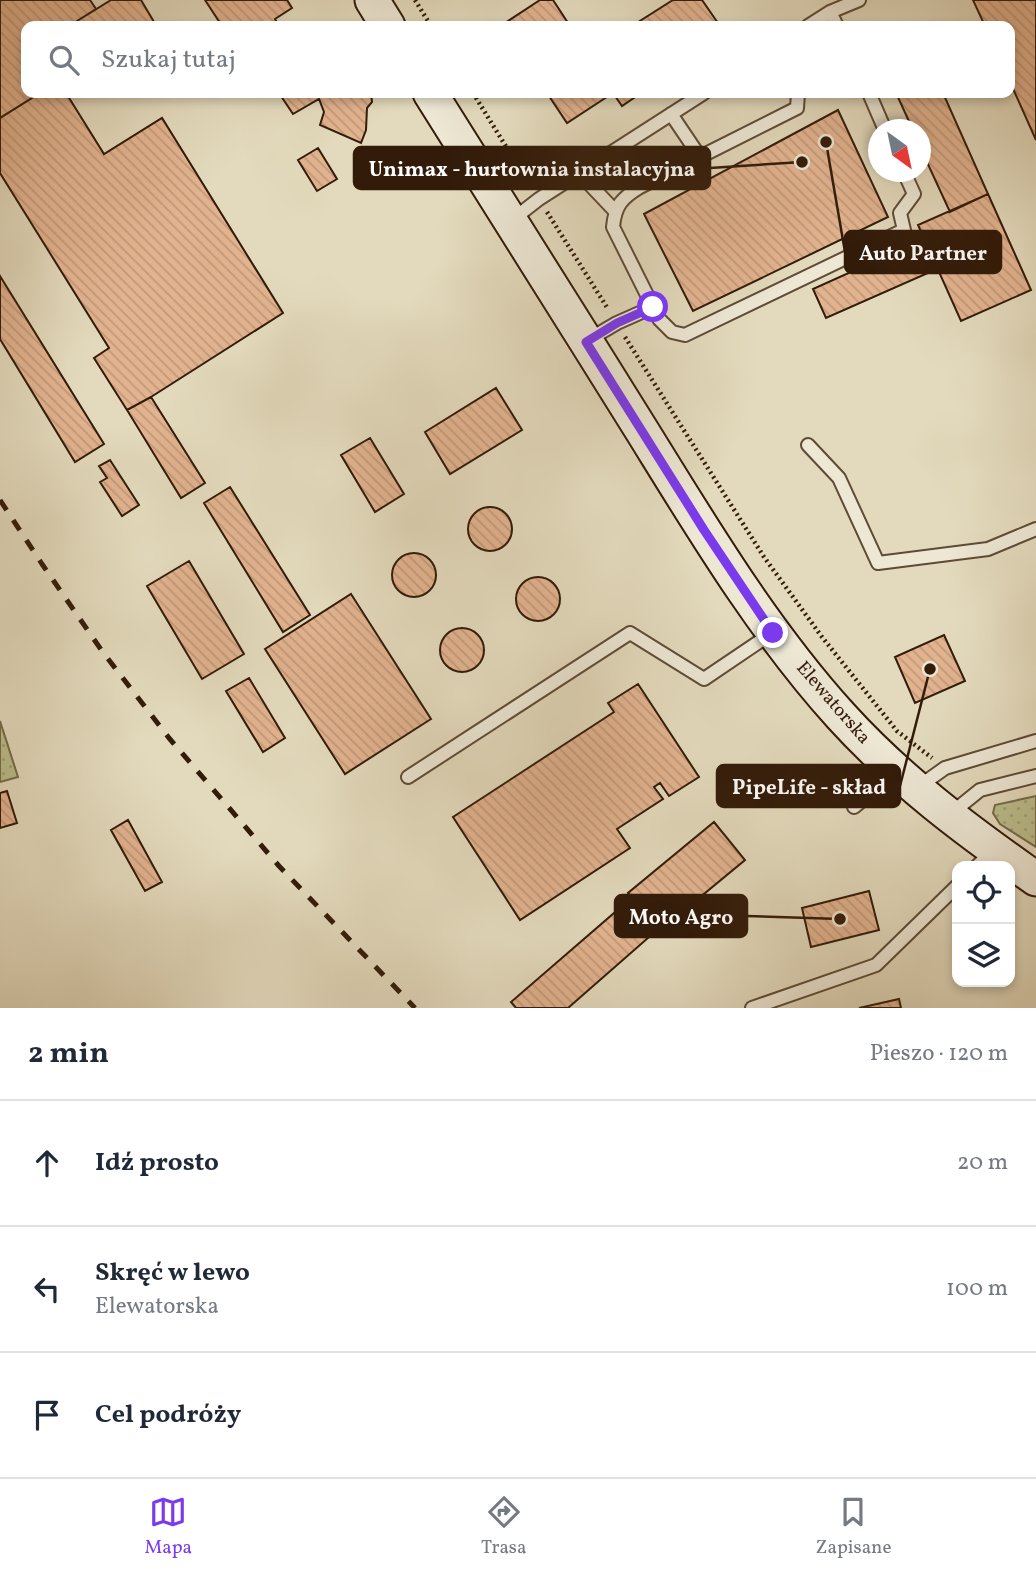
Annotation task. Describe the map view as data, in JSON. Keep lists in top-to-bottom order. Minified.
{"streets":{"street":["Elewatorska"]},"places":["Auto Partner","Unimax - hurtownia instalacyjna","PipeLife - skład","Moto Agro"],"north":"bottom right","page":{"search":"Szukaj tutaj","heading":["2 min","Pieszo · 120 m"],"list":[["Idź prosto","20 m"],["Skręć w lewo","Elewatorska","100 m"],"Cel podróży"],"nav":["Mapa","Trasa","Zapisane"]}}
